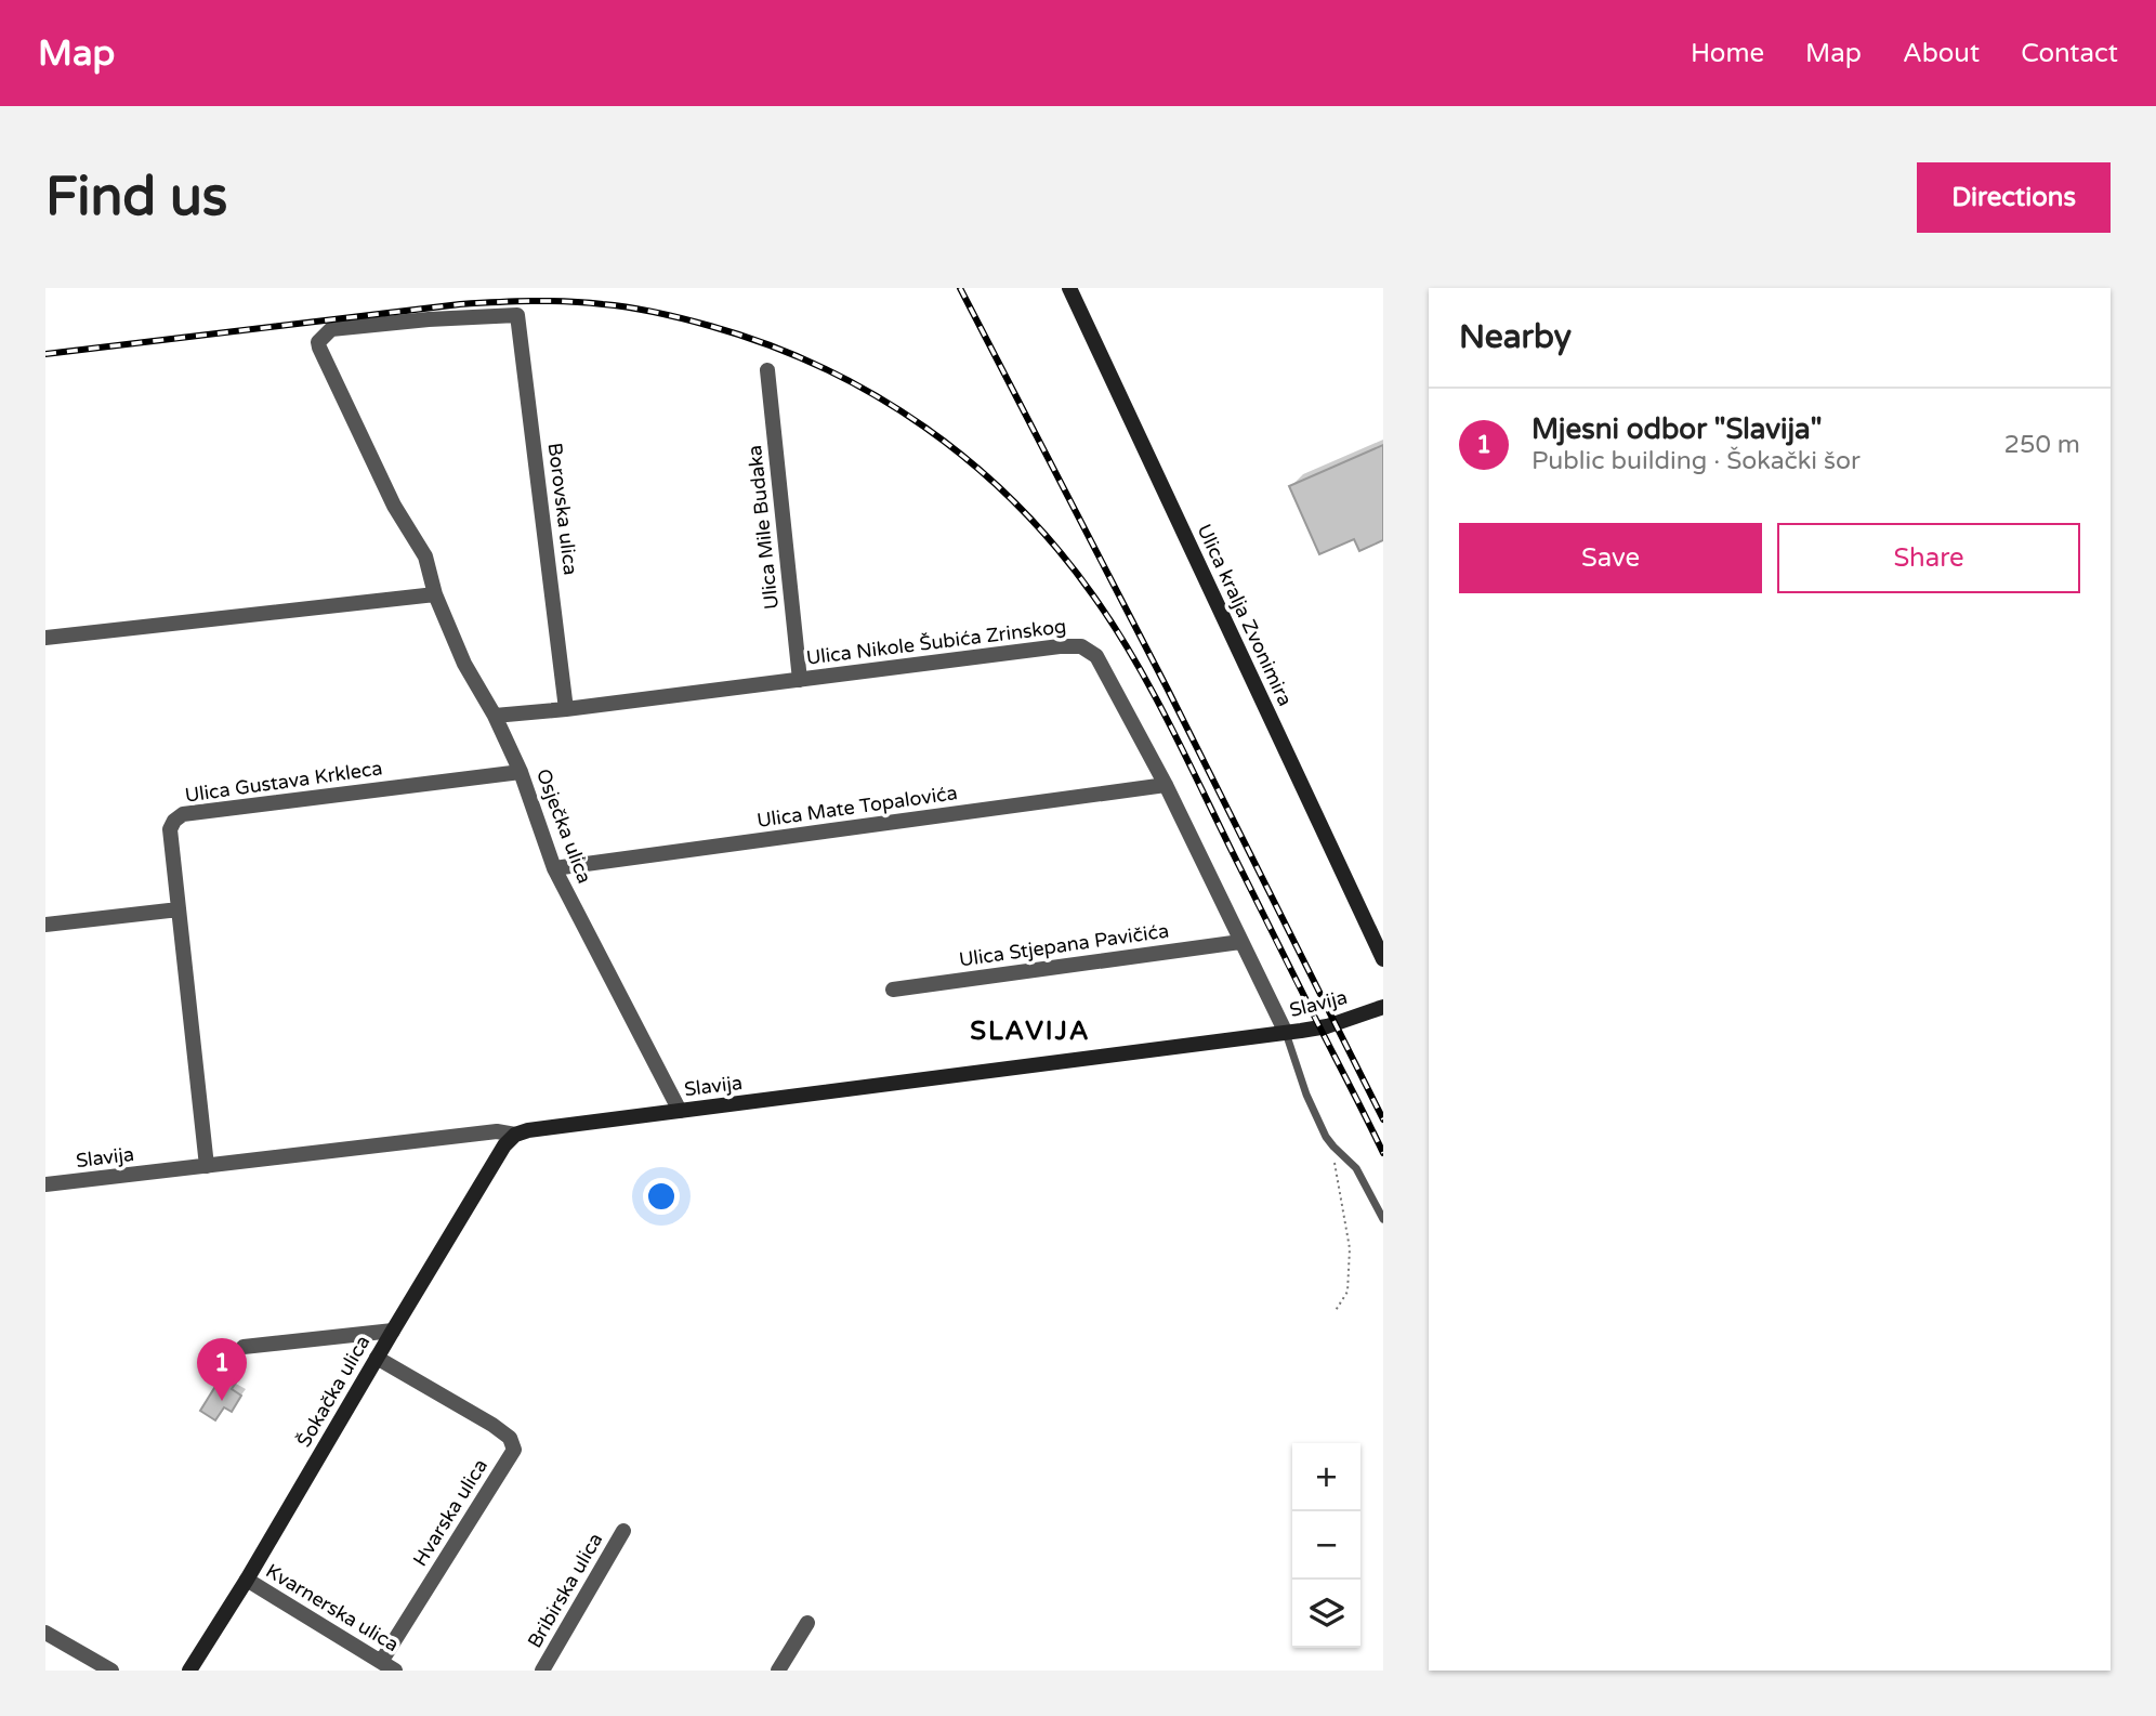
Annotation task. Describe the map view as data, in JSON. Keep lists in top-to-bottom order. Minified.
{"streets":{"street":["Borovska ulica","Ulica Mile Budaka","Ulica kralja Zvonimira","Ulica Nikole Šubića Zrinskog","Ulica Gustava Krkleca","Ulica Mate Topalovića","Osječka ulica","Ulica Stjepana Pavičića","Slavija","Šokačka ulica","Hvarska ulica","Bribirska ulica","Kvarnerska ulica"]},"crossings":[["Borovska ulica","Ulica Nikole Šubića Zrinskog"],["Borovska ulica","Osječka ulica"],["Ulica Mile Budaka","Ulica Nikole Šubića Zrinskog"],["Ulica Nikole Šubića Zrinskog","Ulica Mate Topalovića"],["Ulica Nikole Šubića Zrinskog","Osječka ulica"],["Ulica Nikole Šubića Zrinskog","Ulica Stjepana Pavičića"],["Ulica Nikole Šubića Zrinskog","Slavija"],["Ulica Gustava Krkleca","Osječka ulica"],["Ulica Gustava Krkleca","Slavija"],["Ulica Mate Topalovića","Osječka ulica"],["Osječka ulica","Slavija"],["Slavija","Šokačka ulica"],["Šokačka ulica","Hvarska ulica"],["Šokačka ulica","Kvarnerska ulica"],["Hvarska ulica","Kvarnerska ulica"]],"districts":["SLAVIJA"],"page":{"header":"Map","nav":["Home","Map","About","Contact"],"buttons":["Directions",["Save","Share"]],"title":"Find us","heading":"Nearby","list":[{"mark":"1","name":"Mjesni odbor \"Slavija\"","note":"Public building · Šokački šor","value":"250 m"}],"pins":"1","map_buttons":["+","−"]}}
